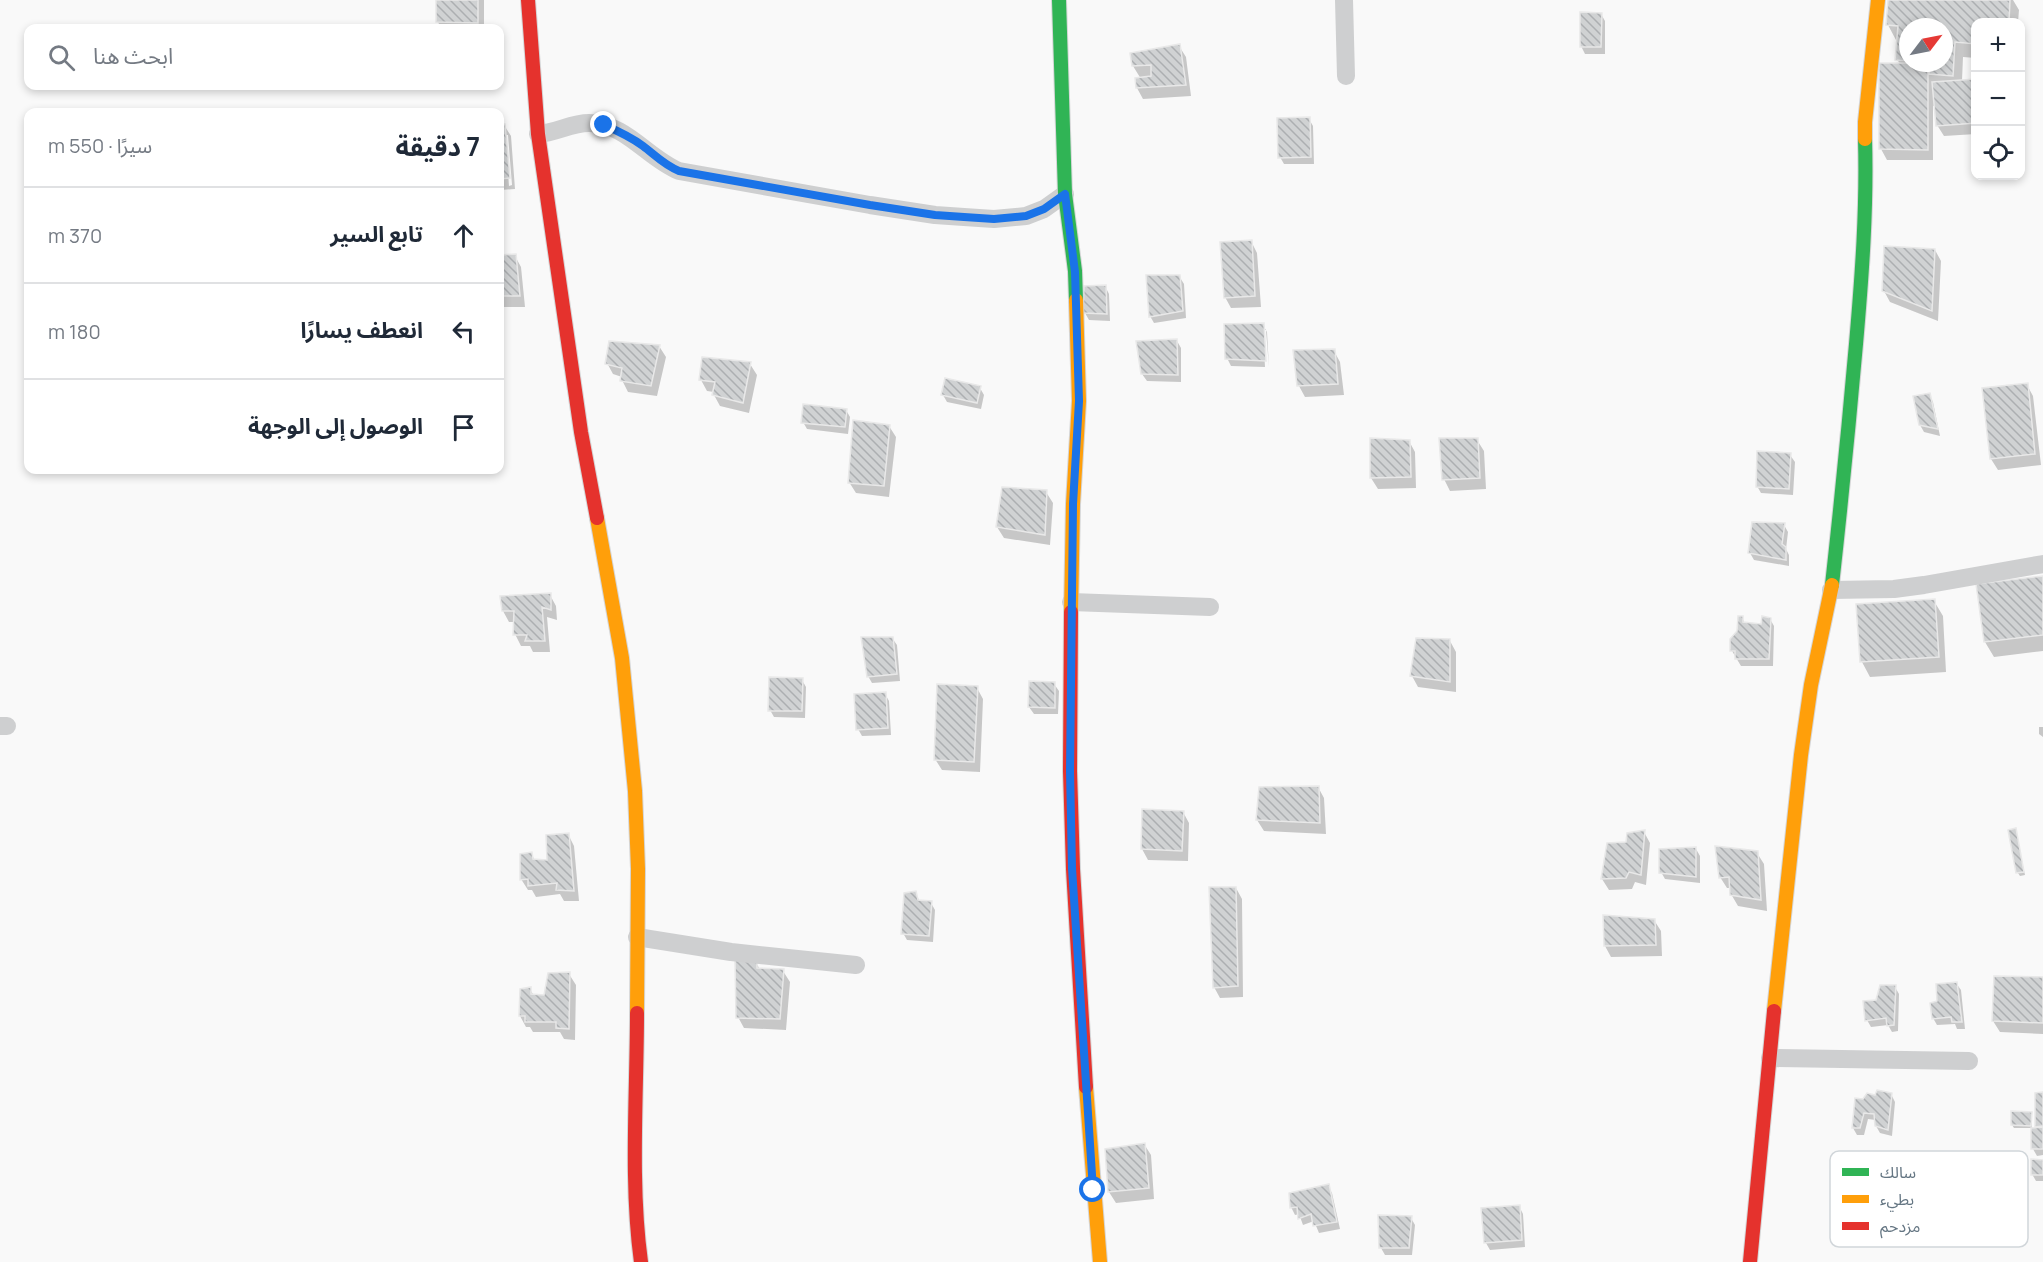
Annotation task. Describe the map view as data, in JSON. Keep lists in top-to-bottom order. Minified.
{"legend":["سالك","بطيء","مزدحم"],"north":"top right","page":{"map_buttons":["+","−"],"search":"ابحث هنا","heading":["7 دقيقة","سيرًا · 550 m"],"list":[["تابع السير","370 m"],["انعطف يسارًا","180 m"],"الوصول إلى الوجهة"]}}
